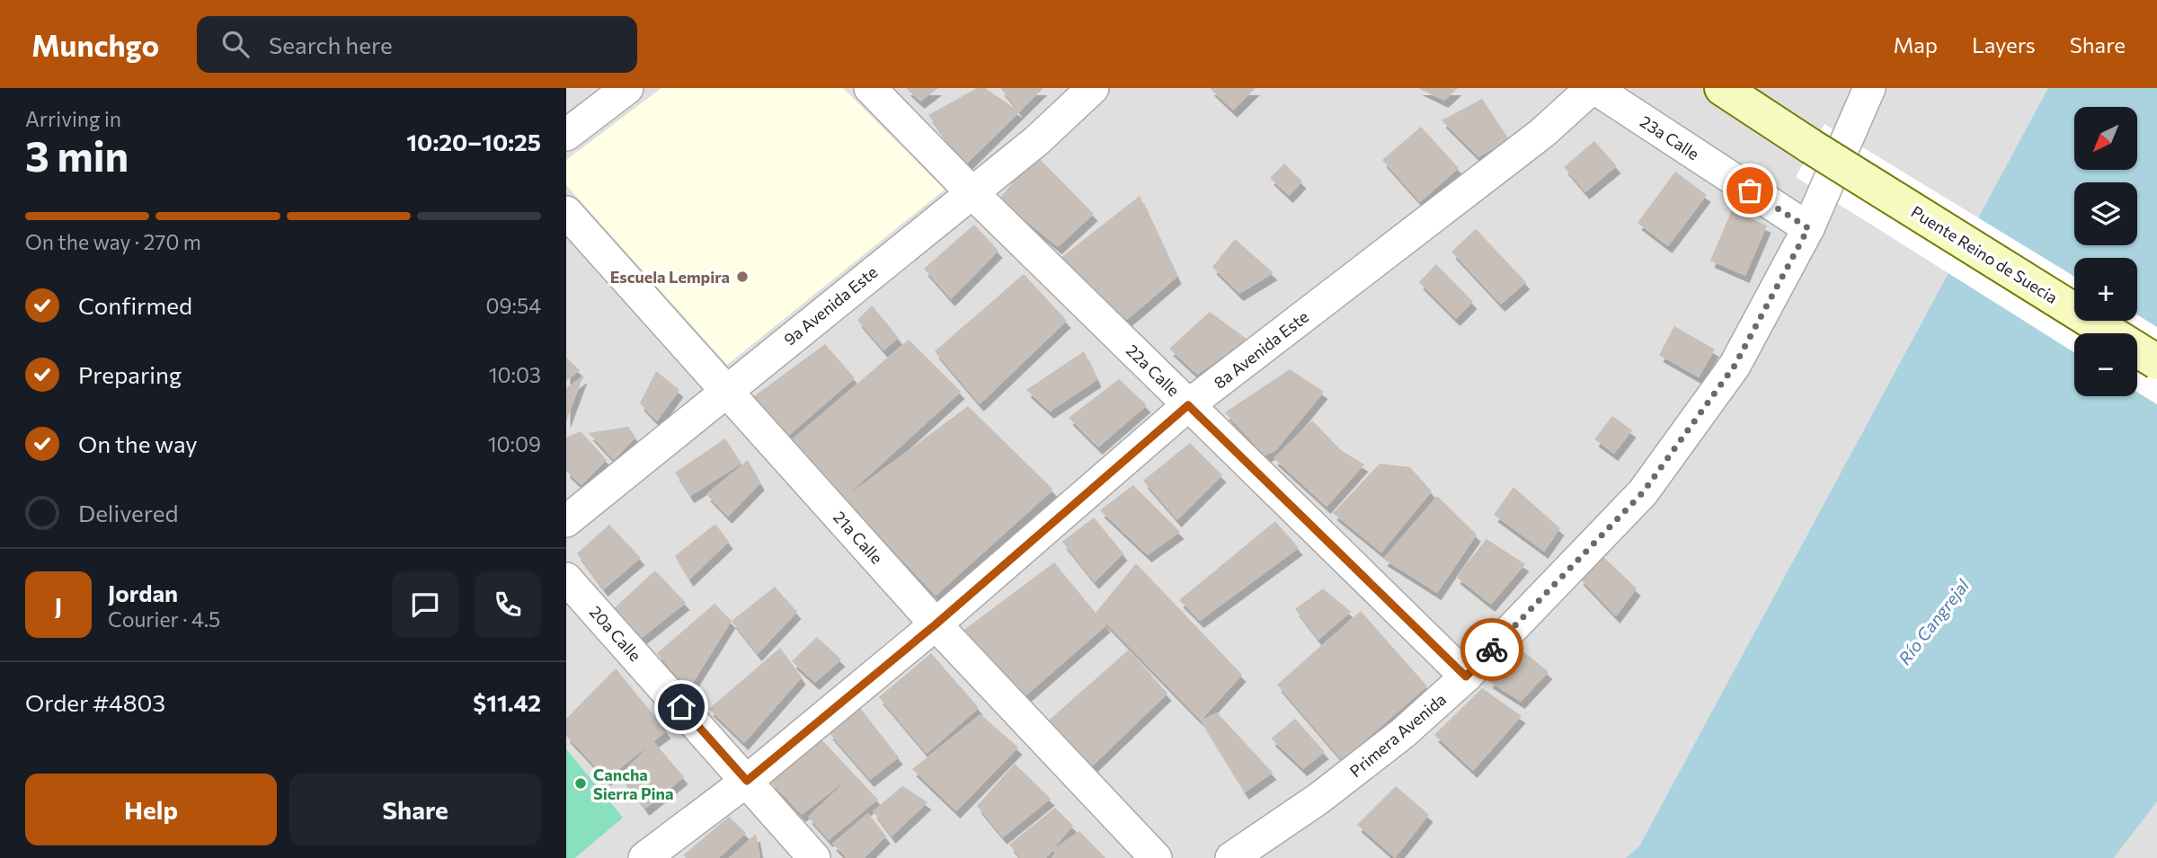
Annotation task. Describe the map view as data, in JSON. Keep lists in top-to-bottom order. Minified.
{"streets":{"main road":["Puente Reino de Suecia"],"street":["23a Calle","9a Avenida Este","8a Avenida Este","22a Calle","21a Calle","20a Calle","Primera Avenida"]},"crossings":[["23a Calle","8a Avenida Este"],["23a Calle","Primera Avenida"],["9a Avenida Este","22a Calle"],["9a Avenida Este","21a Calle"],["8a Avenida Este","22a Calle"],["8a Avenida Este","21a Calle"],["8a Avenida Este","20a Calle"],["22a Calle","Primera Avenida"]],"water":["Río Cangrejal"],"places":["Escuela Lempira","Cancha Sierra Pina"],"north":"bottom left","page":{"header":"Munchgo","search":"Search here","nav":["Map","Layers","Share"],"heading":["3 min","Arriving in","10:20–10:25"],"panel":["Jordan","Courier · 4.5","Order #4803","$11.42"],"map_buttons":["+","−"],"bar":"On the way · 270 m","list":[["Confirmed","09:54"],["Preparing","10:03"],["On the way","10:09"],"Delivered"],"round":"J","buttons":["Help","Share"]}}
